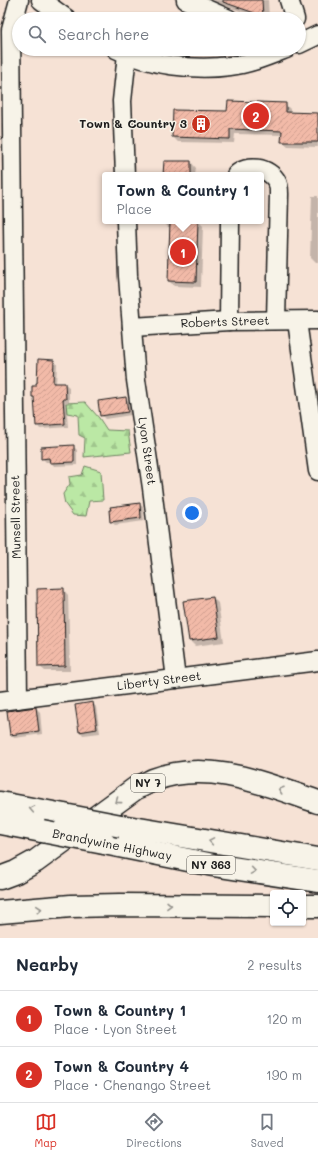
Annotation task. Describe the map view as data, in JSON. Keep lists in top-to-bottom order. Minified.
{"streets":{"main road":["NY 7","Brandywine Highway","NY 363"],"street":["Roberts Street","Lyon Street","Munsell Street","Liberty Street"]},"crossings":[["Roberts Street","Lyon Street"],["Lyon Street","Liberty Street"],["Munsell Street","Liberty Street"]],"places":{"building":["Town & Country 3"]},"page":{"search":"Search here","pins":["2","1"],"popup":["Town & Country 1","Place"],"heading":["Nearby","2 results"],"list":[{"mark":"1","name":"Town & Country 1","note":"Place · Lyon Street","value":"120 m"},{"mark":"2","name":"Town & Country 4","note":"Place · Chenango Street","value":"190 m"}],"nav":["Map","Directions","Saved"]}}
